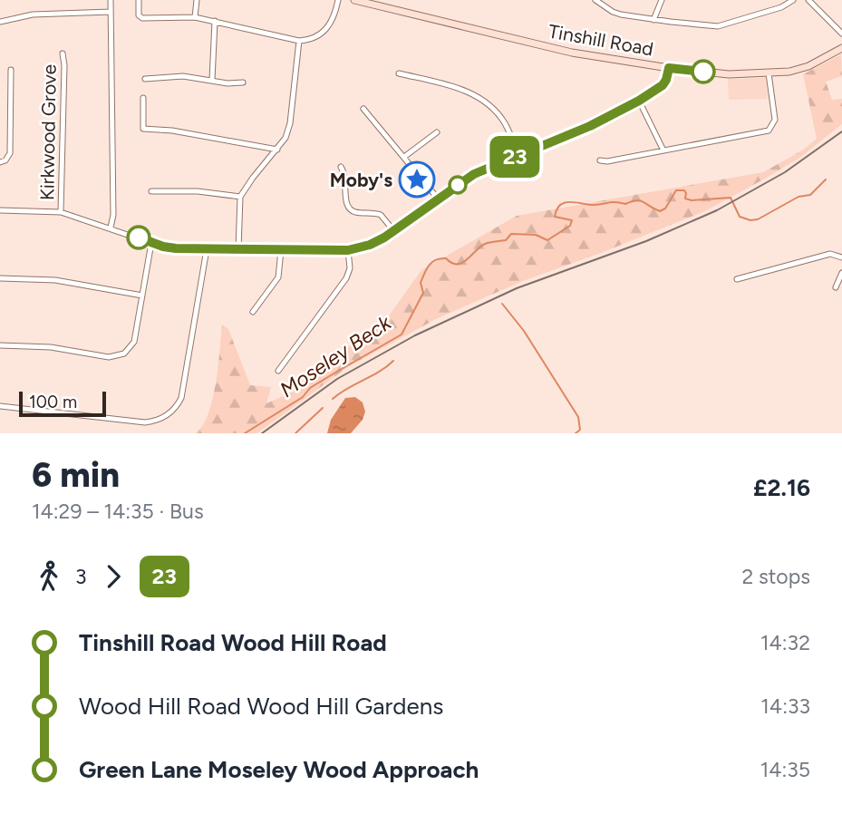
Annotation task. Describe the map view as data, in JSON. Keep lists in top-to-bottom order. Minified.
{"streets":{"street":["Tinshill Road","Kirkwood Grove"]},"water":["Moseley Beck"],"places":{"place":["Moby's"]},"lines":["bus line 23"],"scale_bar":"100 m","page":{"on_map":"23","scale":"100 m","heading":["6 min","14:29 – 14:35 · Bus","£2.16"],"legs":["3","23","2 stops"],"list":[{"name":"Tinshill Road Wood Hill Road","value":"14:32"},{"name":"Wood Hill Road Wood Hill Gardens","value":"14:33"},{"name":"Green Lane Moseley Wood Approach","value":"14:35"}]}}
